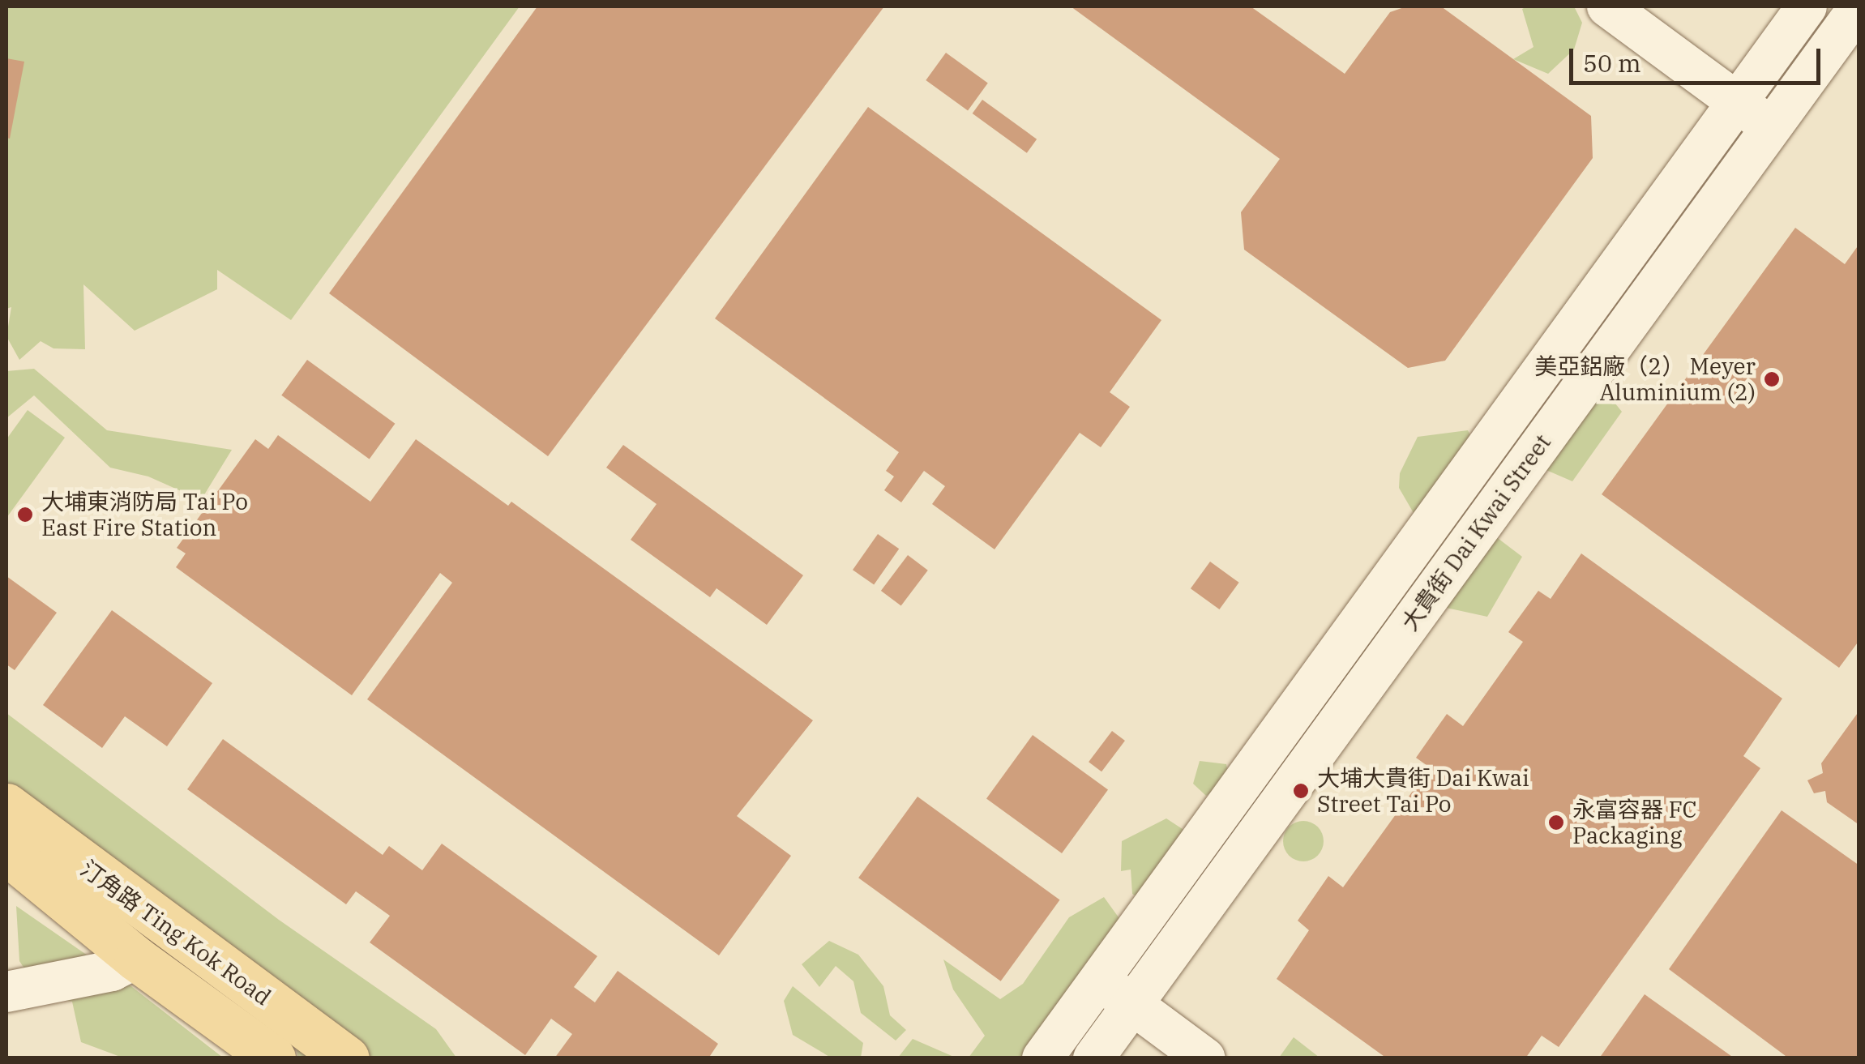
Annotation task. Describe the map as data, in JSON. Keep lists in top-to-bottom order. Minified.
{"streets":{"main road":["汀角路 Ting Kok Road"],"street":["大貴街 Dai Kwai Street"]},"places":["美亞鋁廠（2） Meyer Aluminium (2)","大埔東消防局 Tai Po East Fire Station","大埔大貴街 Dai Kwai Street Tai Po","永富容器 FC Packaging"],"scale_bar":"50 m"}
